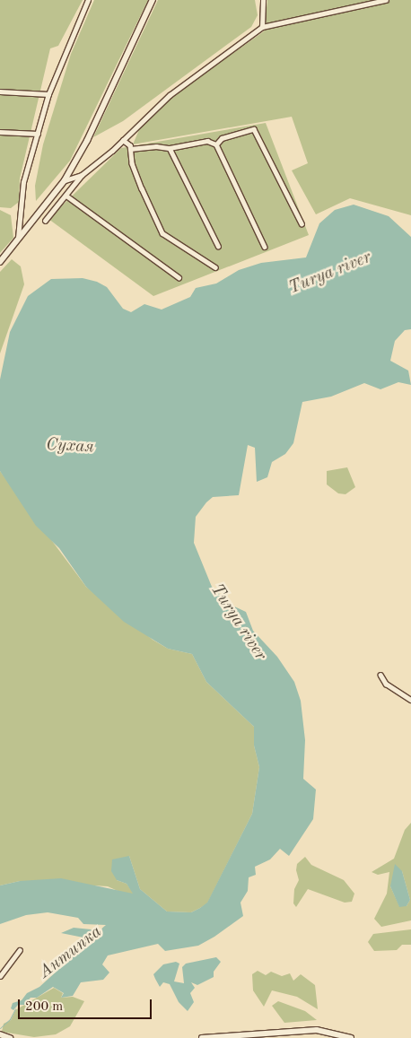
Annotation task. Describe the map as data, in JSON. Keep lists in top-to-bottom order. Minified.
{"water":["Turya river","Сухая","Антипка"],"scale_bar":"200 m"}
